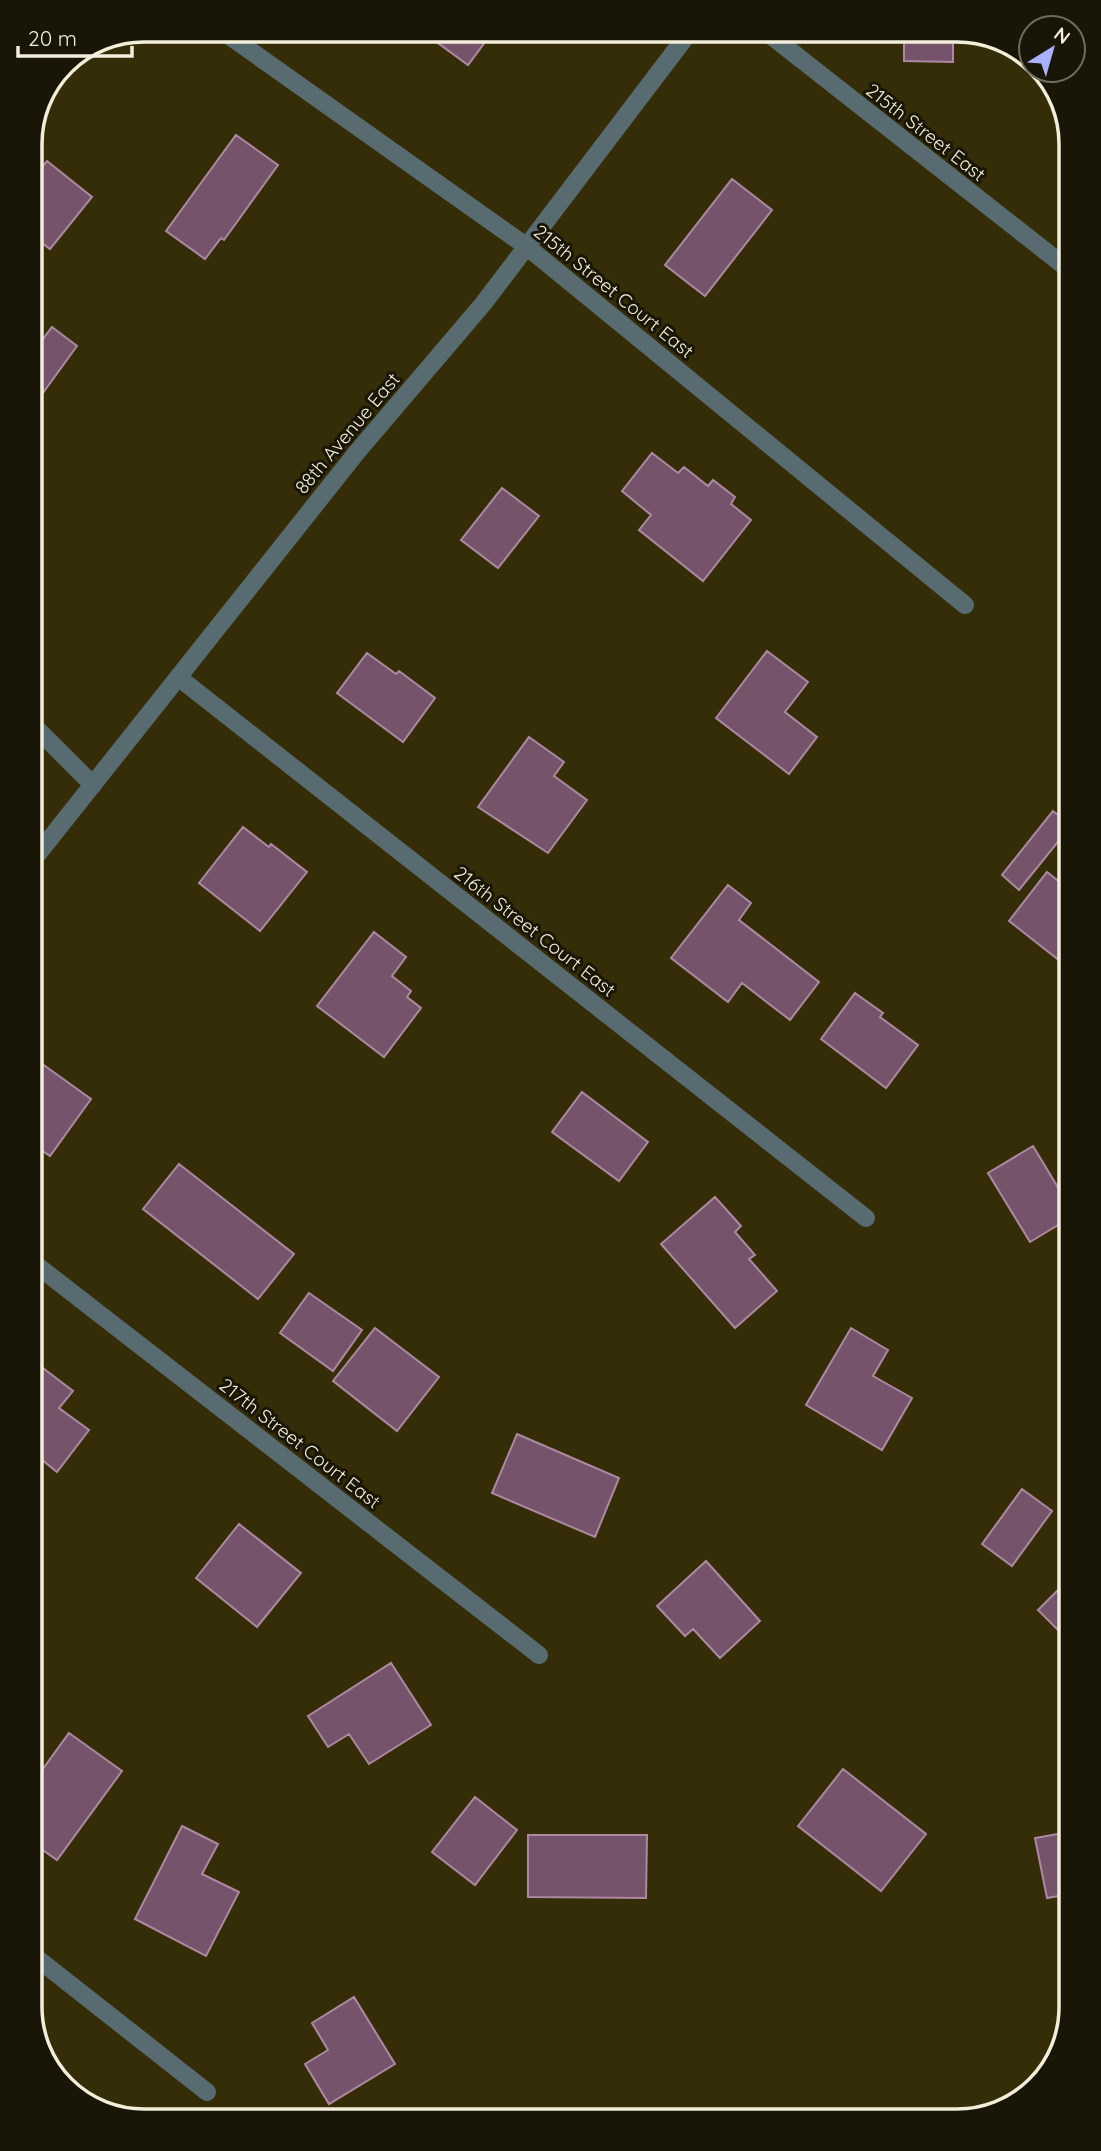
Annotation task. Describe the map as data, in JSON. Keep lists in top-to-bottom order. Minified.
{"streets":{"street":["215th Street East","215th Street Court East","88th Avenue East","216th Street Court East","217th Street Court East"]},"crossings":[["215th Street Court East","88th Avenue East"],["88th Avenue East","216th Street Court East"]],"scale_bar":"20 m","north":"top right"}
